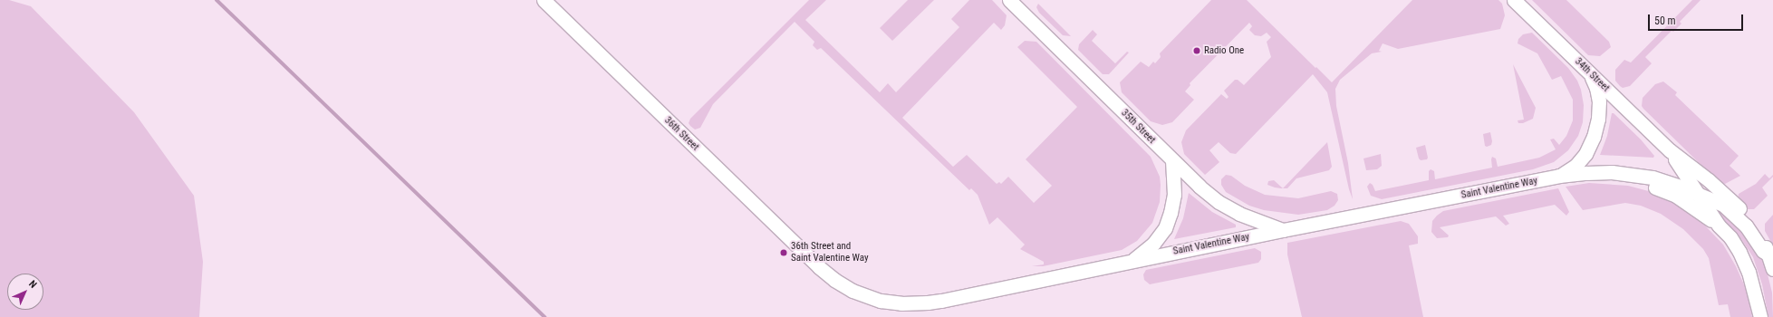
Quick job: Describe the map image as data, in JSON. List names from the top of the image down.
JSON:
{
  "streets": {
    "street": [
      "34th Street",
      "35th Street",
      "36th Street",
      "Saint Valentine Way"
    ]
  },
  "crossings": [
    ["34th Street", "Saint Valentine Way"],
    ["35th Street", "Saint Valentine Way"],
    ["36th Street", "Saint Valentine Way"]
  ],
  "places": ["Radio One", "36th Street and Saint Valentine Way"],
  "scale_bar": "50 m",
  "north": "top right"
}
